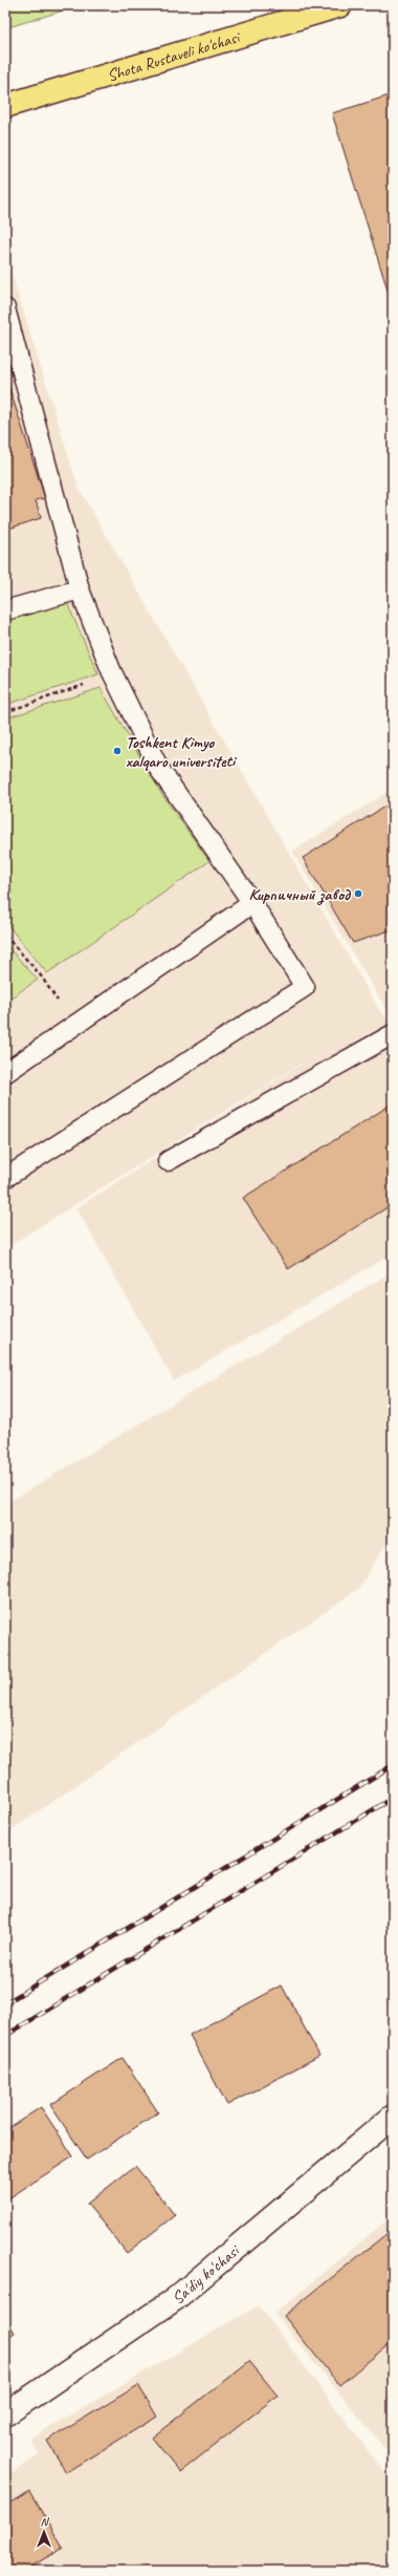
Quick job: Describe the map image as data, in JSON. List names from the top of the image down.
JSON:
{
  "streets": {
    "main road": ["Shota Rustaveli ko'chasi"],
    "street": ["Sa'diy ko'chasi"]
  },
  "places": ["Toshkent Kimyo xalqaro universiteti", "Кирпичный завод"],
  "north": "top"
}
